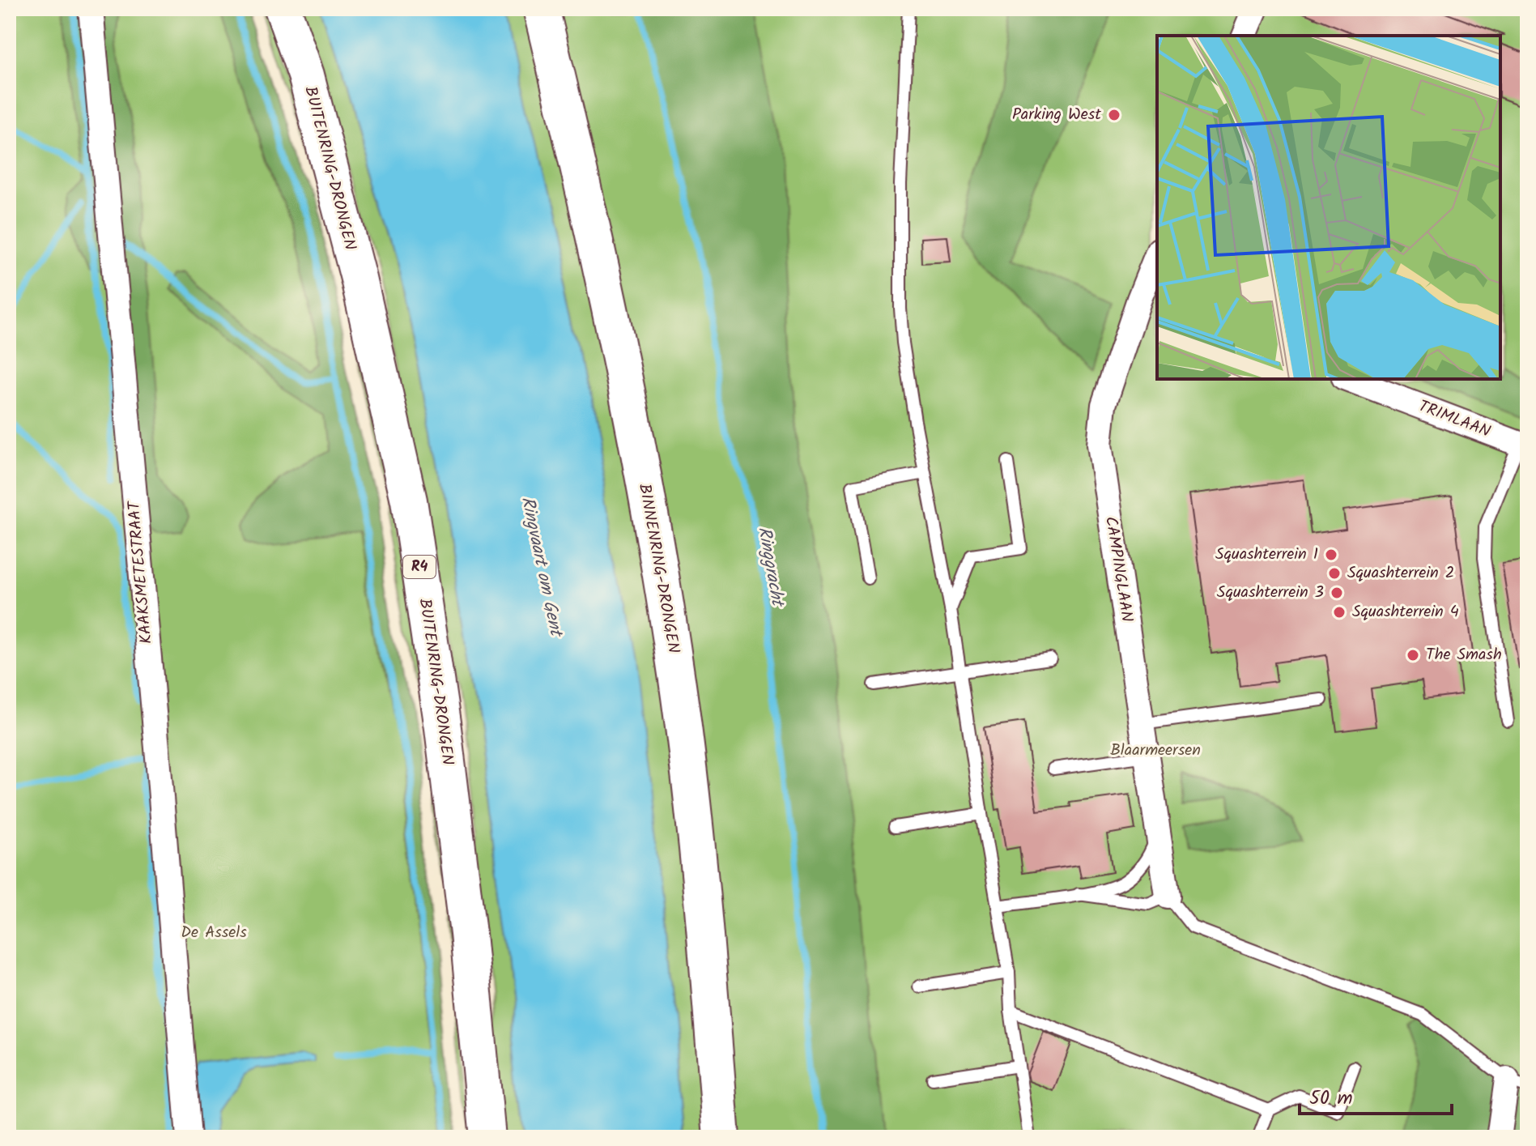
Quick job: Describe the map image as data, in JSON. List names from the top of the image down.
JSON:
{
  "streets": {
    "highway": ["BUITENRING-DRONGEN", "R4", "BINNENRING-DRONGEN"],
    "street": ["TRIMLAAN", "CAMPINGLAAN", "KAAKSMETESTRAAT"]
  },
  "water": ["Ringvaart om Gent", "Ringgracht"],
  "parks": ["Blaarmeersen", "De Assels"],
  "places": [
    "Parking West",
    "Squashterrein 1",
    "Squashterrein 2",
    "Squashterrein 3",
    "Squashterrein 4",
    "The Smash"
  ],
  "scale_bar": "50 m"
}
